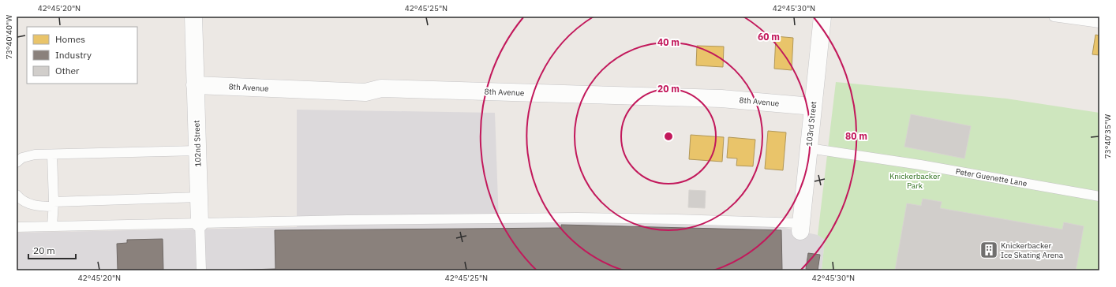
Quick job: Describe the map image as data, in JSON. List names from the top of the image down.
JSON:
{
  "streets": {
    "street": ["8th Avenue", "103rd Street", "102nd Street"],
    "lane": ["Peter Guenette Lane"]
  },
  "crossings": [
    ["8th Avenue", "103rd Street"],
    ["8th Avenue", "102nd Street"],
    ["103rd Street", "Peter Guenette Lane"]
  ],
  "parks": ["Knickerbacker Park"],
  "places": {
    "building": ["Knickerbacker Ice Skating Arena"]
  },
  "legend": ["Homes", "Industry", "Other"],
  "scale_bar": "20 m",
  "coordinates": [
    "42°45'20\"N",
    "42°45'25\"N",
    "42°45'30\"N",
    "73°40'40\"W",
    "73°40'35\"W"
  ],
  "rings": [
    "60 m",
    "40 m",
    "20 m",
    "80 m"
  ]
}
